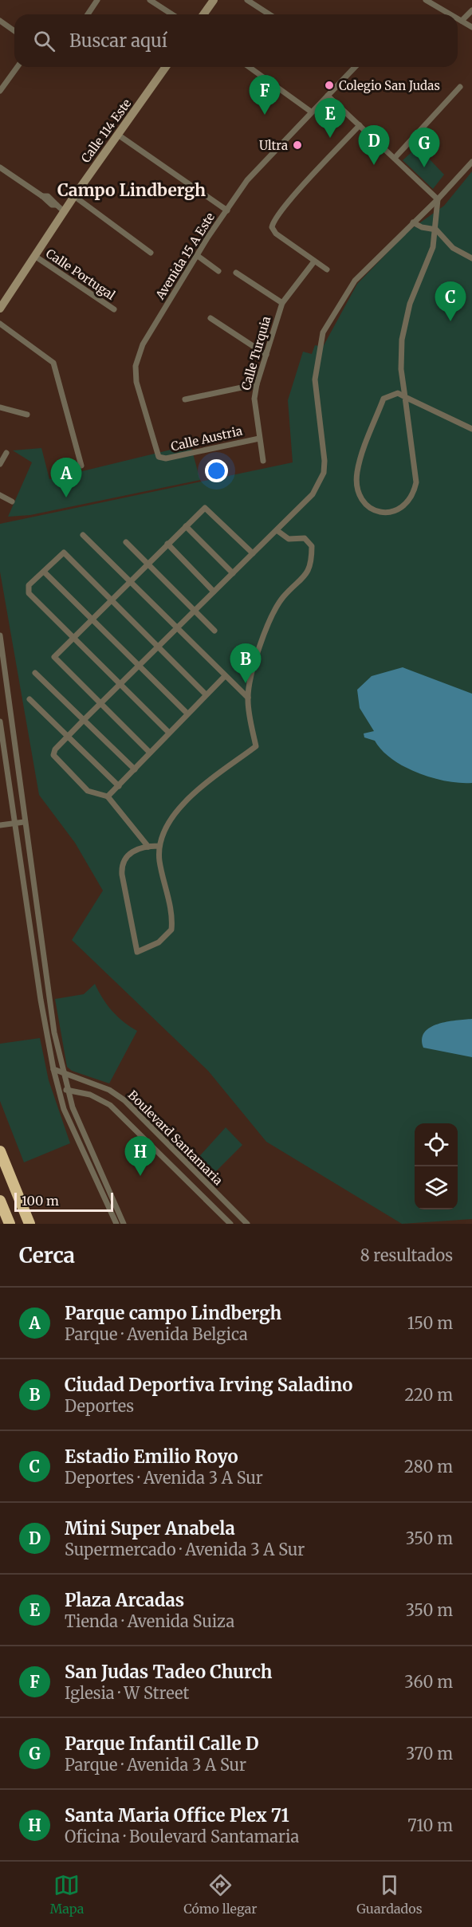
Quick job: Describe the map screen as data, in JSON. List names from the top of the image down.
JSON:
{
  "streets": {
    "street": [
      "Calle 114 Este",
      "Avenida 15 A Este",
      "Calle Portugal",
      "Calle Turquia",
      "Calle Austria",
      "Boulevard Santamaria"
    ]
  },
  "crossings": [
    ["Calle 114 Este", "Calle Portugal"],
    ["Avenida 15 A Este", "Calle Austria"],
    ["Calle Turquia", "Calle Austria"]
  ],
  "districts": ["Campo Lindbergh"],
  "places": ["Colegio San Judas", "Ultra"],
  "scale_bar": "100 m",
  "page": {
    "search": "Buscar aquí",
    "pins": [
      "F",
      "E",
      "D",
      "G",
      "C",
      "A",
      "B",
      "H"
    ],
    "scale": "100 m",
    "heading": ["Cerca", "8 resultados"],
    "list": [
      {
        "mark": "A",
        "name": "Parque campo Lindbergh",
        "note": "Parque · Avenida Belgica",
        "value": "150 m"
      },
      {
        "mark": "B",
        "name": "Ciudad Deportiva Irving Saladino",
        "note": "Deportes",
        "value": "220 m"
      },
      {
        "mark": "C",
        "name": "Estadio Emilio Royo",
        "note": "Deportes · Avenida 3 A Sur",
        "value": "280 m"
      },
      {
        "mark": "D",
        "name": "Mini Super Anabela",
        "note": "Supermercado · Avenida 3 A Sur",
        "value": "350 m"
      },
      {
        "mark": "E",
        "name": "Plaza Arcadas",
        "note": "Tienda · Avenida Suiza",
        "value": "350 m"
      },
      {
        "mark": "F",
        "name": "San Judas Tadeo Church",
        "note": "Iglesia · W Street",
        "value": "360 m"
      },
      {
        "mark": "G",
        "name": "Parque Infantil Calle D",
        "note": "Parque · Avenida 3 A Sur",
        "value": "370 m"
      },
      {
        "mark": "H",
        "name": "Santa Maria Office Plex 71",
        "note": "Oficina · Boulevard Santamaria",
        "value": "710 m"
      }
    ],
    "nav": ["Mapa", "Cómo llegar", "Guardados"]
  }
}
